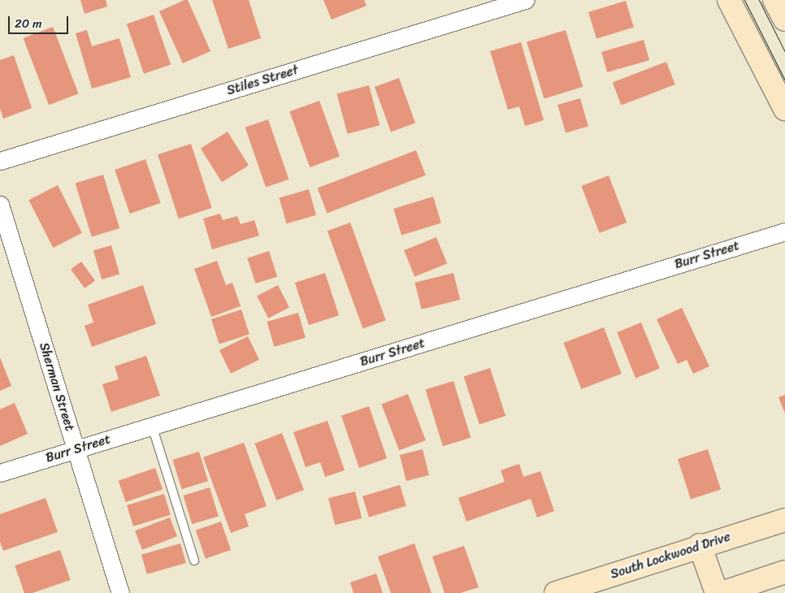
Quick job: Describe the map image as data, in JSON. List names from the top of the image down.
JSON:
{
  "streets": {
    "main road": ["South Lockwood Drive"],
    "street": ["Stiles Street", "Burr Street", "Sherman Street"]
  },
  "crossings": [
    ["Burr Street", "Sherman Street"]
  ],
  "scale_bar": "20 m"
}
